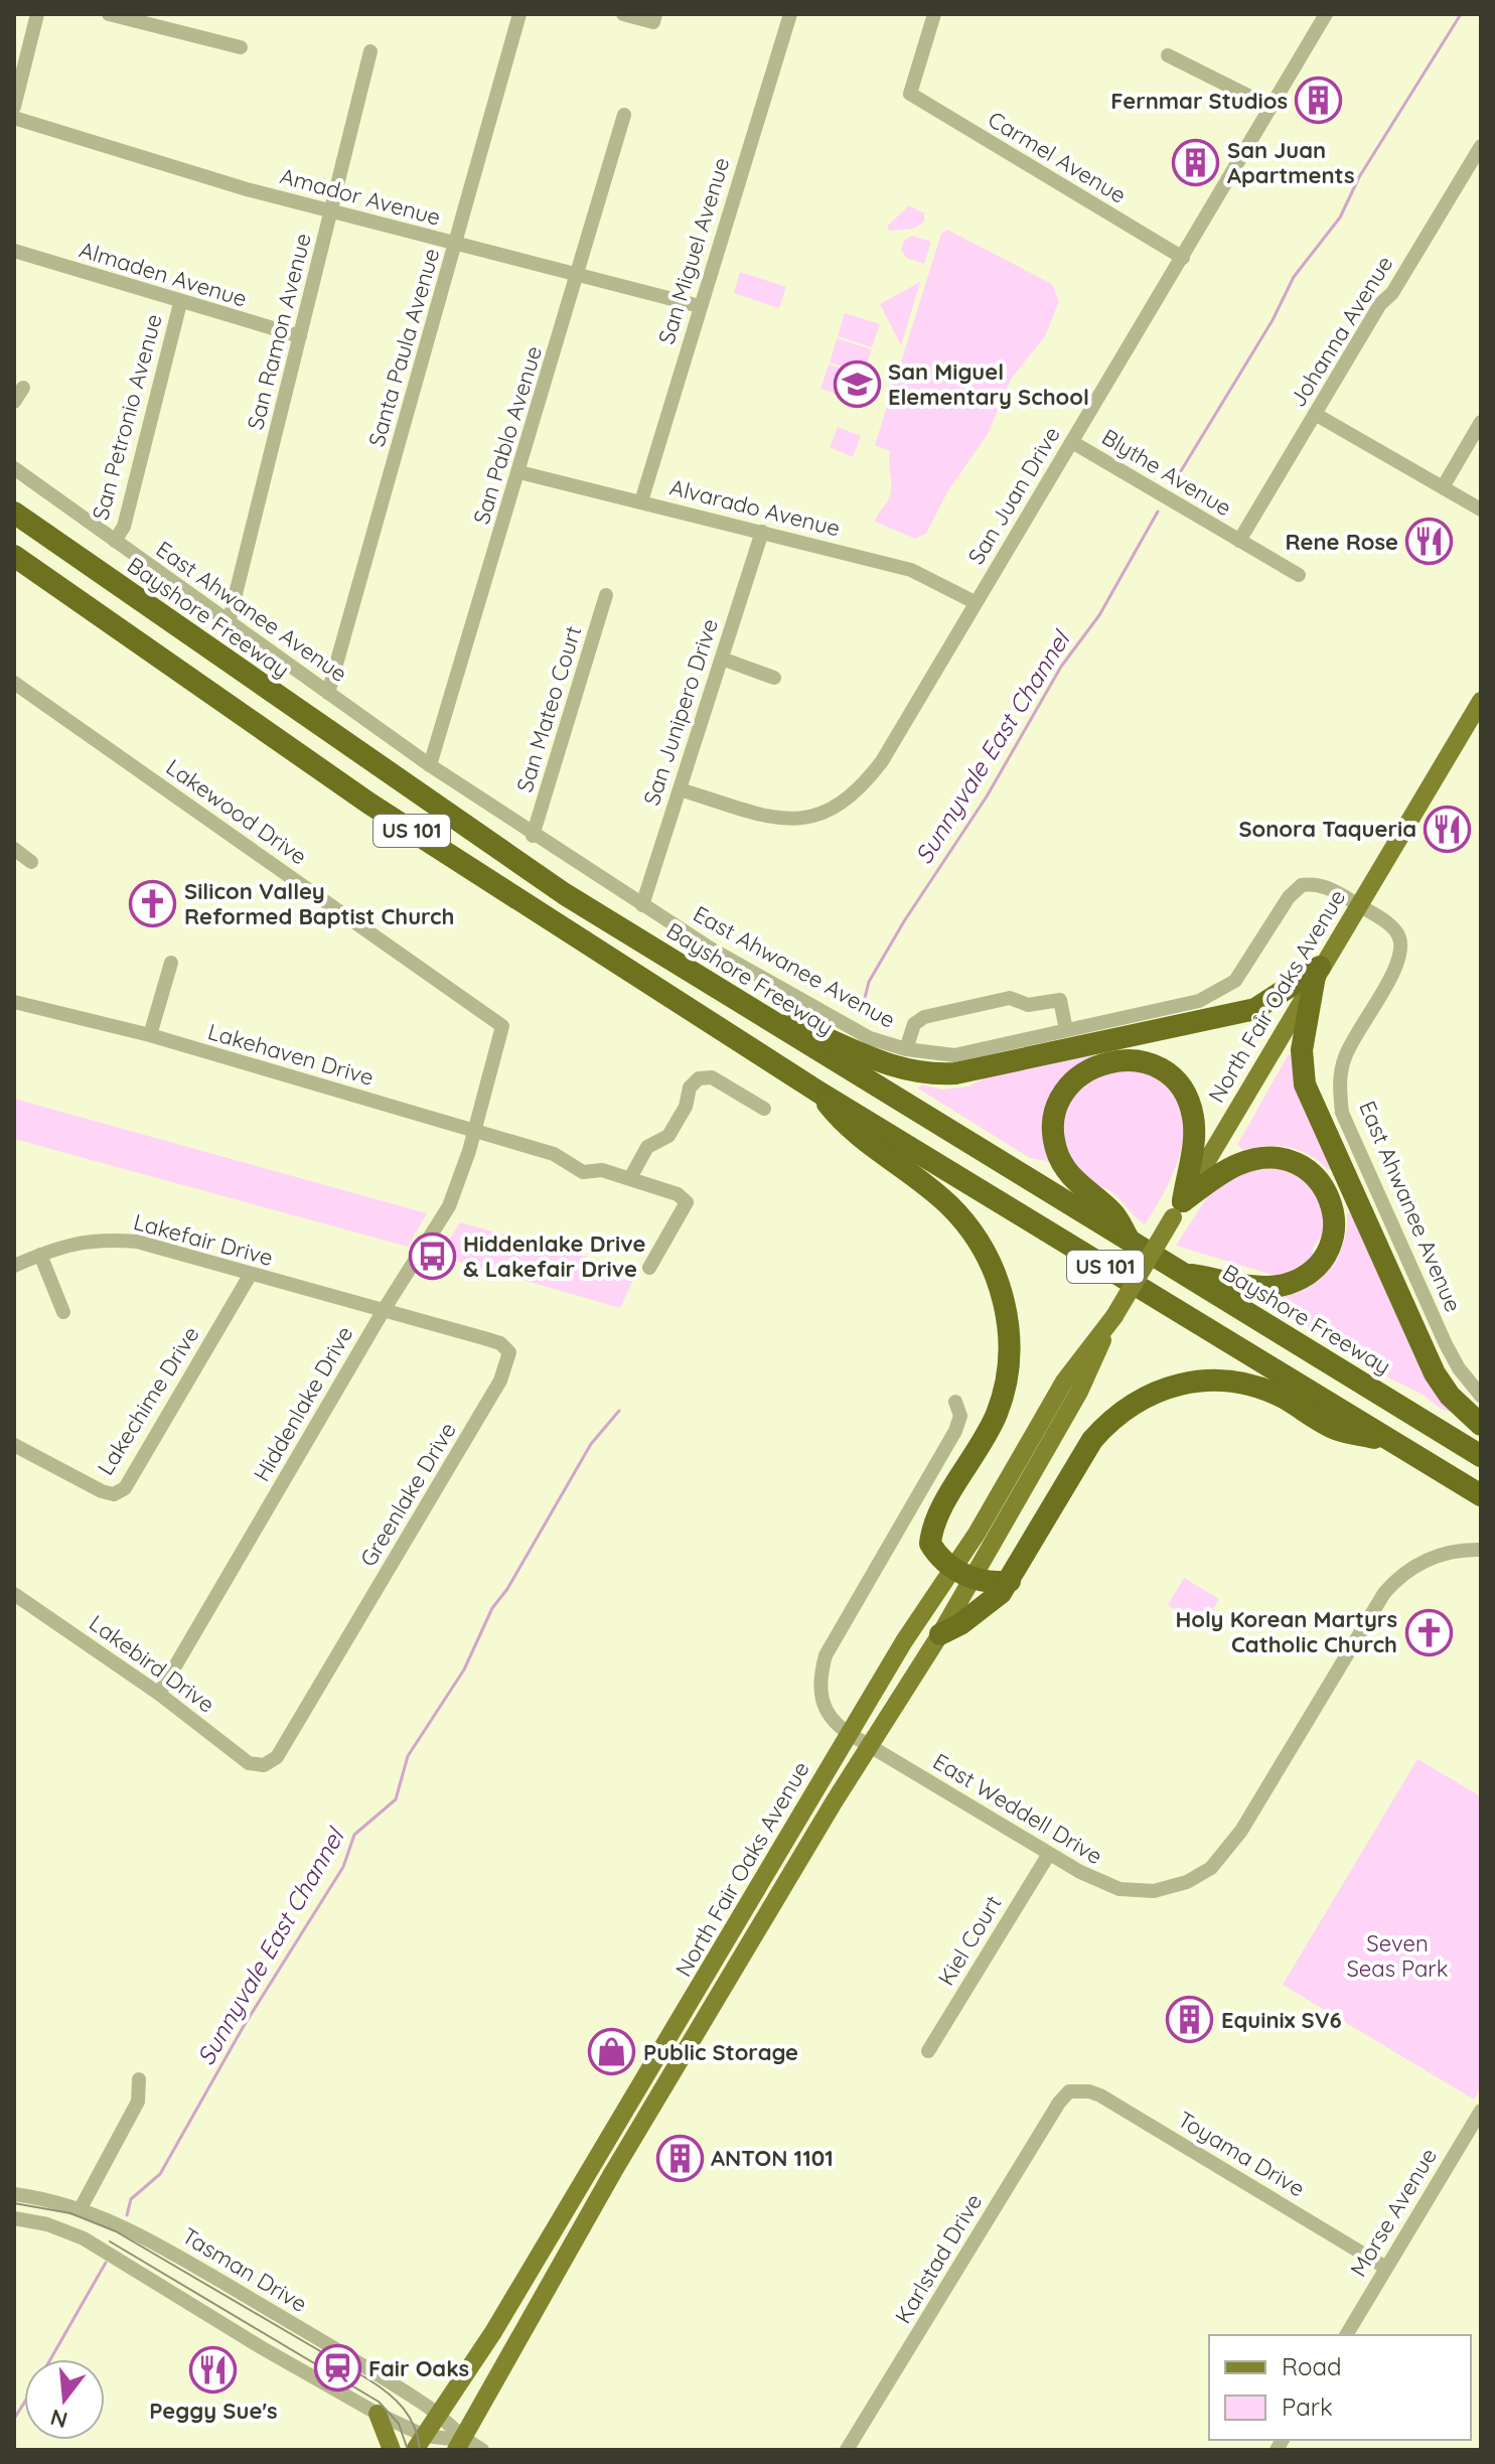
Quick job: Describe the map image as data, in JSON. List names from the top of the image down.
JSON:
{
  "streets": {
    "highway": ["Bayshore Freeway", "US 101"],
    "main road": ["North Fair Oaks Avenue"],
    "street": [
      "Carmel Avenue",
      "Amador Avenue",
      "San Miguel Avenue",
      "Almaden Avenue",
      "San Ramon Avenue",
      "Johanna Avenue",
      "Santa Paula Avenue",
      "San Petronio Avenue",
      "San Pablo Avenue",
      "Blythe Avenue",
      "San Juan Drive",
      "Alvarado Avenue",
      "East Ahwanee Avenue",
      "San Mateo Court",
      "San Junipero Drive",
      "Lakewood Drive",
      "Lakehaven Drive",
      "Lakefair Drive",
      "Lakechime Drive",
      "Hiddenlake Drive",
      "Greenlake Drive",
      "Lakebird Drive",
      "East Weddell Drive",
      "Kiel Court",
      "Toyama Drive",
      "Morse Avenue",
      "Karlstad Drive",
      "Tasman Drive"
    ]
  },
  "crossings": [
    ["Carmel Avenue", "San Juan Drive"],
    ["Amador Avenue", "San Miguel Avenue"],
    ["Amador Avenue", "San Ramon Avenue"],
    ["Amador Avenue", "Santa Paula Avenue"],
    ["Amador Avenue", "San Pablo Avenue"],
    ["San Miguel Avenue", "Alvarado Avenue"],
    ["Almaden Avenue", "San Ramon Avenue"],
    ["Almaden Avenue", "San Petronio Avenue"],
    ["San Ramon Avenue", "East Ahwanee Avenue"],
    ["Johanna Avenue", "Blythe Avenue"],
    ["Santa Paula Avenue", "East Ahwanee Avenue"],
    ["San Petronio Avenue", "East Ahwanee Avenue"],
    ["San Pablo Avenue", "Alvarado Avenue"],
    ["San Pablo Avenue", "East Ahwanee Avenue"],
    ["Blythe Avenue", "San Juan Drive"],
    ["San Juan Drive", "Alvarado Avenue"],
    ["San Juan Drive", "San Junipero Drive"],
    ["Alvarado Avenue", "San Junipero Drive"],
    ["East Ahwanee Avenue", "San Mateo Court"],
    ["East Ahwanee Avenue", "San Junipero Drive"],
    ["East Ahwanee Avenue", "North Fair Oaks Avenue"],
    ["Lakewood Drive", "Lakehaven Drive"],
    ["Lakewood Drive", "Hiddenlake Drive"],
    ["North Fair Oaks Avenue", "East Weddell Drive"],
    ["North Fair Oaks Avenue", "Tasman Drive"],
    ["Lakehaven Drive", "Hiddenlake Drive"],
    ["Lakefair Drive", "Lakechime Drive"],
    ["Lakefair Drive", "Hiddenlake Drive"],
    ["Lakefair Drive", "Greenlake Drive"],
    ["Hiddenlake Drive", "Greenlake Drive"],
    ["Hiddenlake Drive", "Lakebird Drive"],
    ["Greenlake Drive", "Lakebird Drive"],
    ["East Weddell Drive", "Kiel Court"],
    ["Toyama Drive", "Morse Avenue"],
    ["Toyama Drive", "Karlstad Drive"]
  ],
  "water": ["Sunnyvale East Channel"],
  "parks": ["Seven Seas Park"],
  "places": {
    "building": [
      "Fernmar Studios",
      "San Juan Apartments",
      "Equinix SV6",
      "ANTON 1101"
    ],
    "school or university": ["San Miguel Elementary School"],
    "restaurant": ["Rene Rose", "Sonora Taqueria", "Peggy Sue's"],
    "church": ["Silicon Valley Reformed Baptist Church", "Holy Korean Martyrs Catholic Church"],
    "bus stop": ["Hiddenlake Drive & Lakefair Drive"],
    "shop": ["Public Storage"],
    "station": ["Fair Oaks"]
  },
  "legend": ["Road", "Park"],
  "north": "bottom"
}
